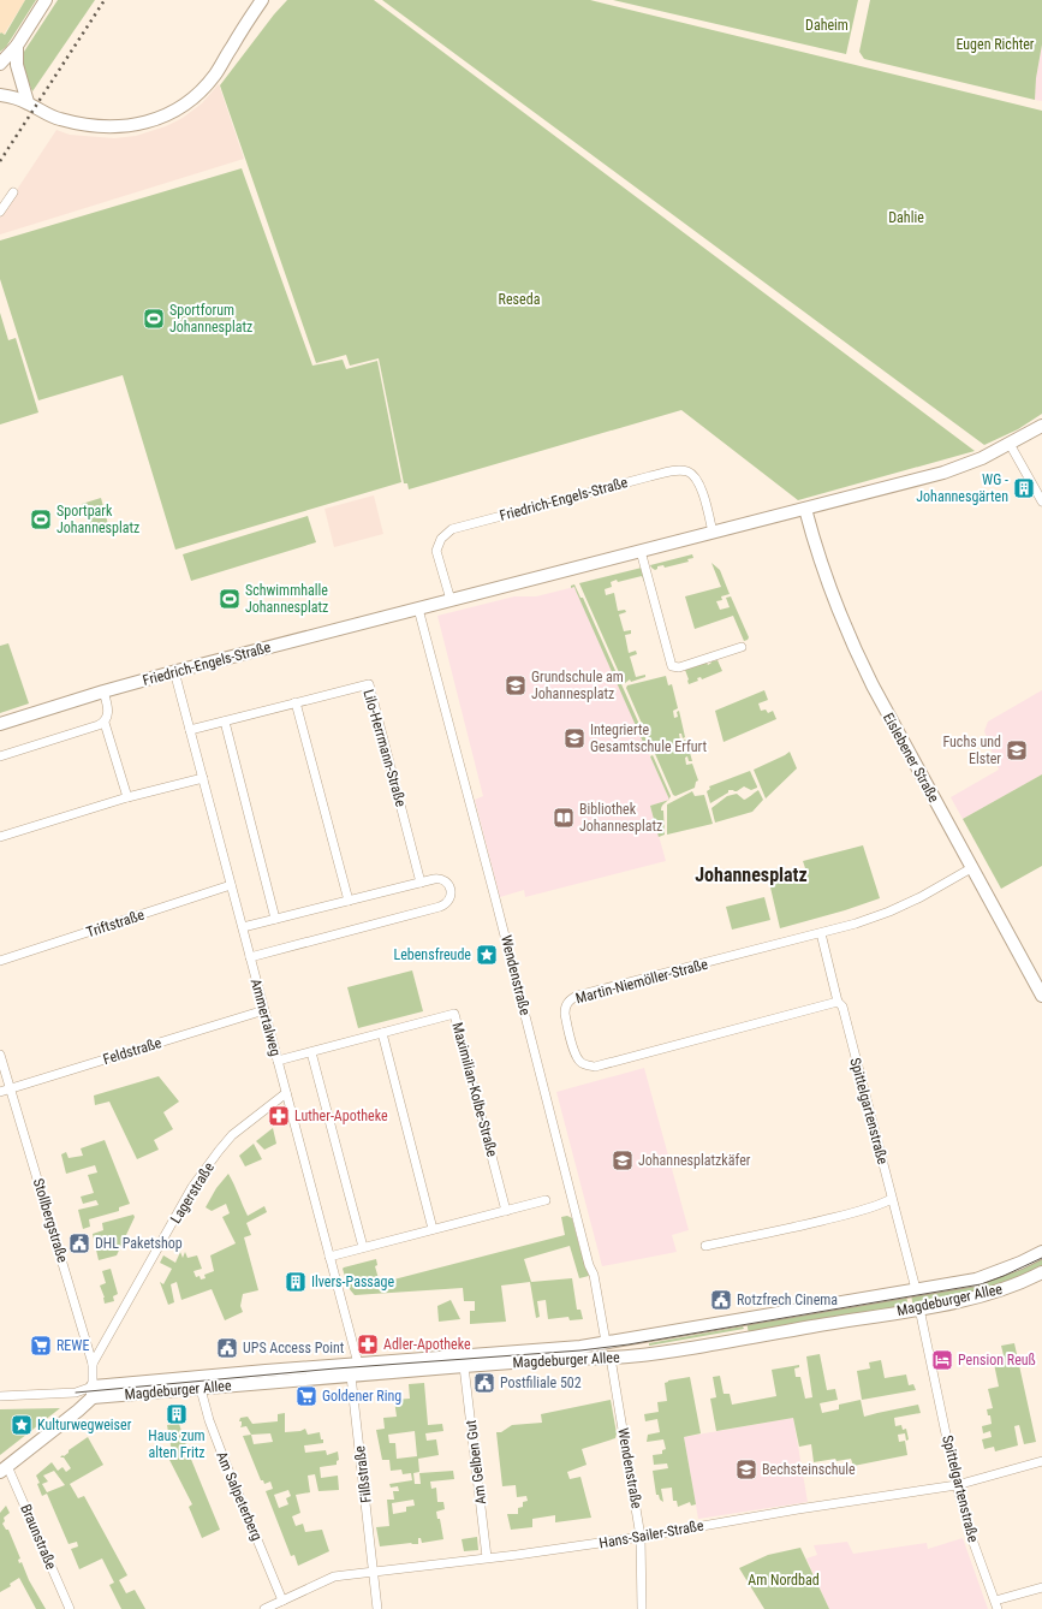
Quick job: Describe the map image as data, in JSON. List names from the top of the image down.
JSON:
{
  "streets": {
    "main road": ["Friedrich-Engels-Straße", "Eislebener Straße", "Magdeburger Allee"],
    "street": [
      "Lilo-Herrmann-Straße",
      "Triftstraße",
      "Wendenstraße",
      "Martin-Niemöller-Straße",
      "Ammertalweg",
      "Feldstraße",
      "Maximilian-Kolbe-Straße",
      "Spittelgartenstraße",
      "Lagerstraße",
      "Stollbergstraße",
      "Am Gelben Gut",
      "Filßstraße",
      "Am Salpeterberg",
      "Hans-Sailer-Straße",
      "Braunstraße"
    ]
  },
  "crossings": [
    ["Friedrich-Engels-Straße", "Eislebener Straße"],
    ["Friedrich-Engels-Straße", "Wendenstraße"],
    ["Friedrich-Engels-Straße", "Ammertalweg"],
    ["Lilo-Herrmann-Straße", "Ammertalweg"],
    ["Eislebener Straße", "Martin-Niemöller-Straße"],
    ["Triftstraße", "Ammertalweg"],
    ["Wendenstraße", "Magdeburger Allee"],
    ["Wendenstraße", "Hans-Sailer-Straße"],
    ["Martin-Niemöller-Straße", "Spittelgartenstraße"],
    ["Ammertalweg", "Feldstraße"],
    ["Ammertalweg", "Maximilian-Kolbe-Straße"],
    ["Ammertalweg", "Lagerstraße"],
    ["Ammertalweg", "Magdeburger Allee"],
    ["Feldstraße", "Stollbergstraße"],
    ["Spittelgartenstraße", "Magdeburger Allee"],
    ["Spittelgartenstraße", "Hans-Sailer-Straße"],
    ["Lagerstraße", "Stollbergstraße"],
    ["Stollbergstraße", "Magdeburger Allee"],
    ["Magdeburger Allee", "Am Gelben Gut"],
    ["Magdeburger Allee", "Filßstraße"],
    ["Magdeburger Allee", "Am Salpeterberg"],
    ["Am Gelben Gut", "Hans-Sailer-Straße"],
    ["Filßstraße", "Hans-Sailer-Straße"],
    ["Am Salpeterberg", "Hans-Sailer-Straße"]
  ],
  "districts": ["Johannesplatz"],
  "parks": [
    "Daheim",
    "Eugen Richter",
    "Dahlie",
    "Reseda",
    "Am Nordbad"
  ],
  "places": {
    "sports": ["Sportforum Johannesplatz", "Sportpark Johannesplatz", "Schwimmhalle Johannesplatz"],
    "building": ["WG - Johannesgärten", "Ilvers-Passage", "Haus zum alten Fritz"],
    "school or university": [
      "Grundschule am Johannesplatz",
      "Integrierte Gesamtschule Erfurt",
      "Fuchs und Elster",
      "Johannesplatzkäfer",
      "Bechsteinschule"
    ],
    "library": ["Bibliothek Johannesplatz"],
    "place": ["Lebensfreude", "Kulturwegweiser"],
    "pharmacy": ["Luther-Apotheke", "Adler-Apotheke"],
    "public building": [
      "DHL Paketshop",
      "Rotzfrech Cinema",
      "UPS Access Point",
      "Postfiliale 502"
    ],
    "supermarket": ["REWE", "Goldener Ring"],
    "hotel": ["Pension Reuß"]
  }
}
